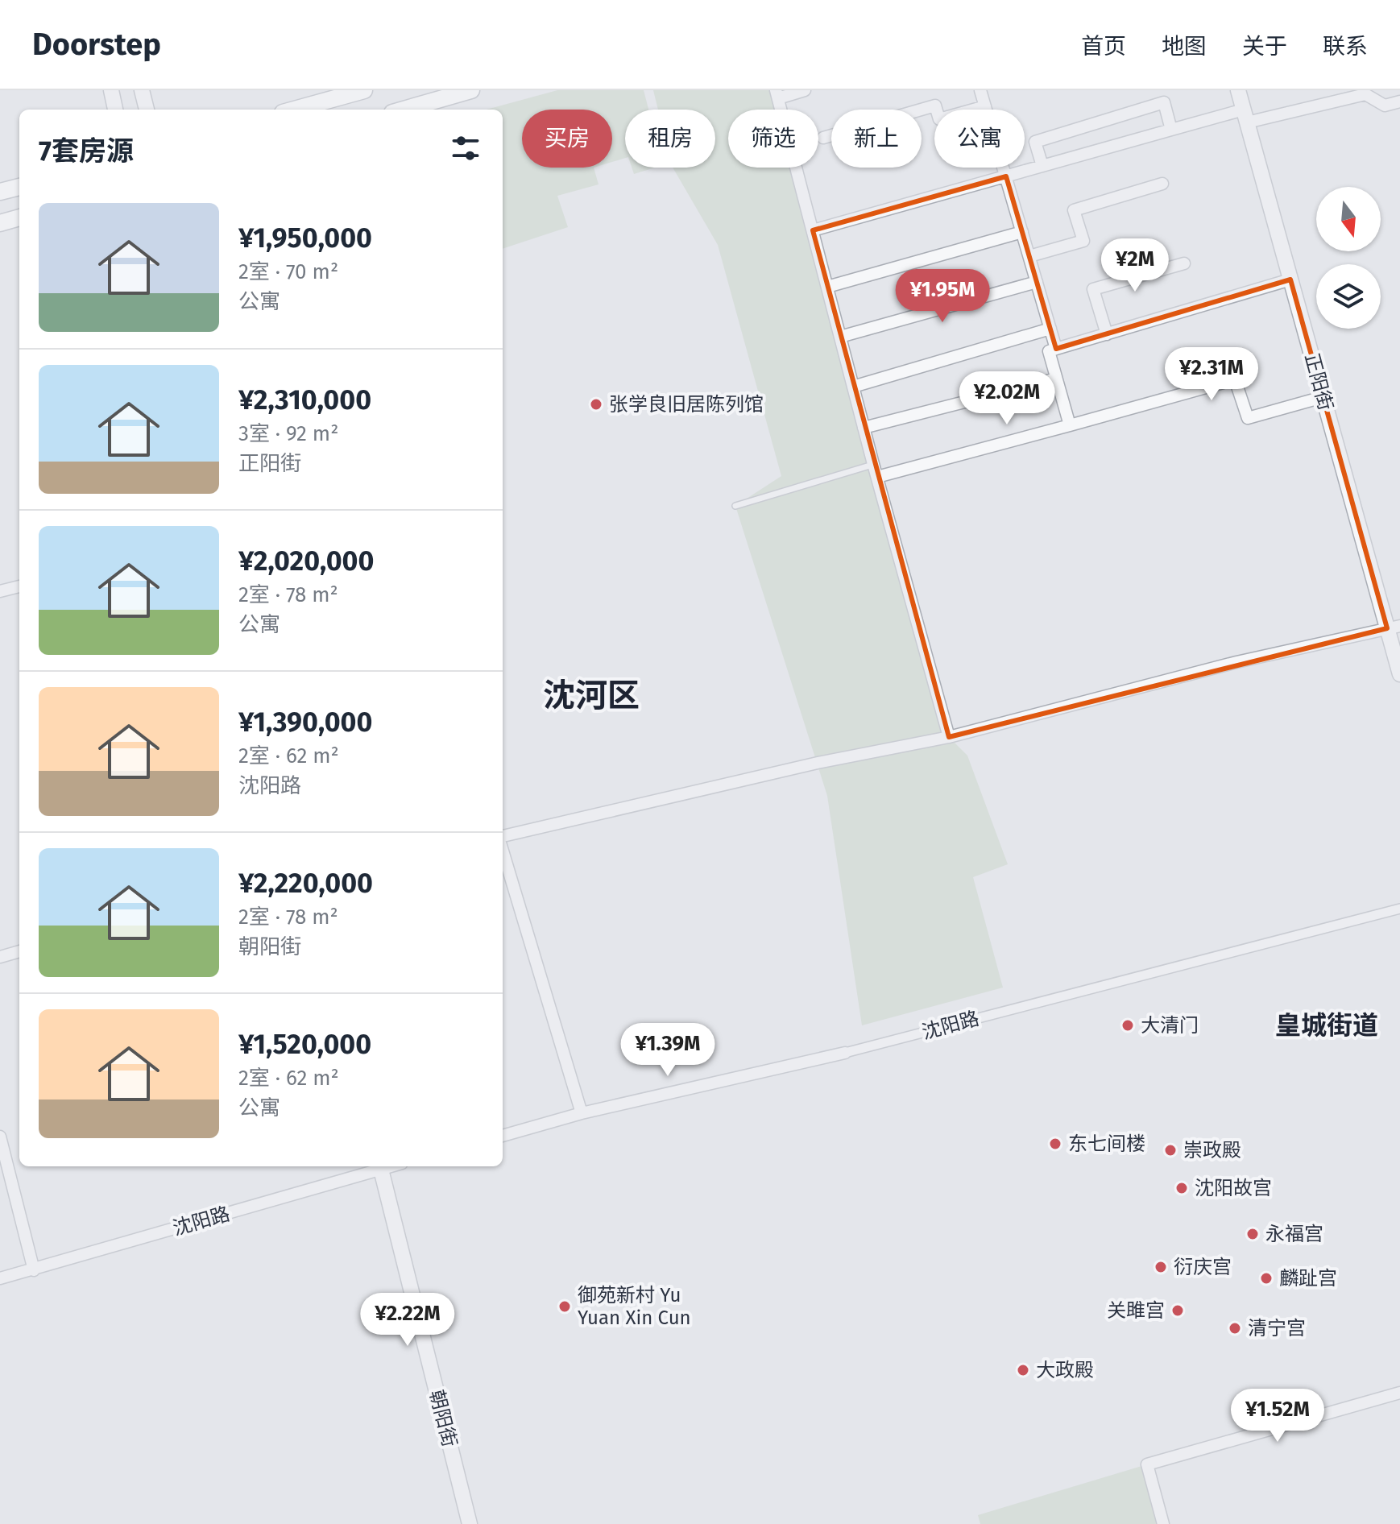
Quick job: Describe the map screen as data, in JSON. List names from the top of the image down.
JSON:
{
  "streets": {
    "street": ["正阳街", "沈阳路", "朝阳街"]
  },
  "crossings": [
    ["沈阳路", "朝阳街"]
  ],
  "districts": ["沈河区", "皇城街道"],
  "places": [
    "张学良旧居陈列馆",
    "大清门",
    "东七间楼",
    "崇政殿",
    "沈阳故宫",
    "永福宫",
    "衍庆宫",
    "麟趾宫",
    "御苑新村 Yu Yuan Xin Cun",
    "关雎宫",
    "清宁宫",
    "大政殿"
  ],
  "north": "bottom",
  "page": {
    "header": "Doorstep",
    "nav": [
      "首页",
      "地图",
      "关于",
      "联系"
    ],
    "chip": [
      "买房",
      "租房",
      "筛选",
      "新上",
      "公寓"
    ],
    "heading": "7套房源",
    "list": [
      {
        "name": "¥1,950,000",
        "note": "2室 · 70 m² · 公寓"
      },
      {
        "name": "¥2,310,000",
        "note": "3室 · 92 m² · 正阳街"
      },
      {
        "name": "¥2,020,000",
        "note": "2室 · 78 m² · 公寓"
      },
      {
        "name": "¥1,390,000",
        "note": "2室 · 62 m² · 沈阳路"
      },
      {
        "name": "¥2,220,000",
        "note": "2室 · 78 m² · 朝阳街"
      },
      {
        "name": "¥1,520,000",
        "note": "2室 · 62 m² · 公寓"
      }
    ],
    "price": [
      "¥2M",
      "¥1.95M",
      "¥2.31M",
      "¥2.02M",
      "¥1.39M",
      "¥2.22M",
      "¥1.52M"
    ]
  }
}
